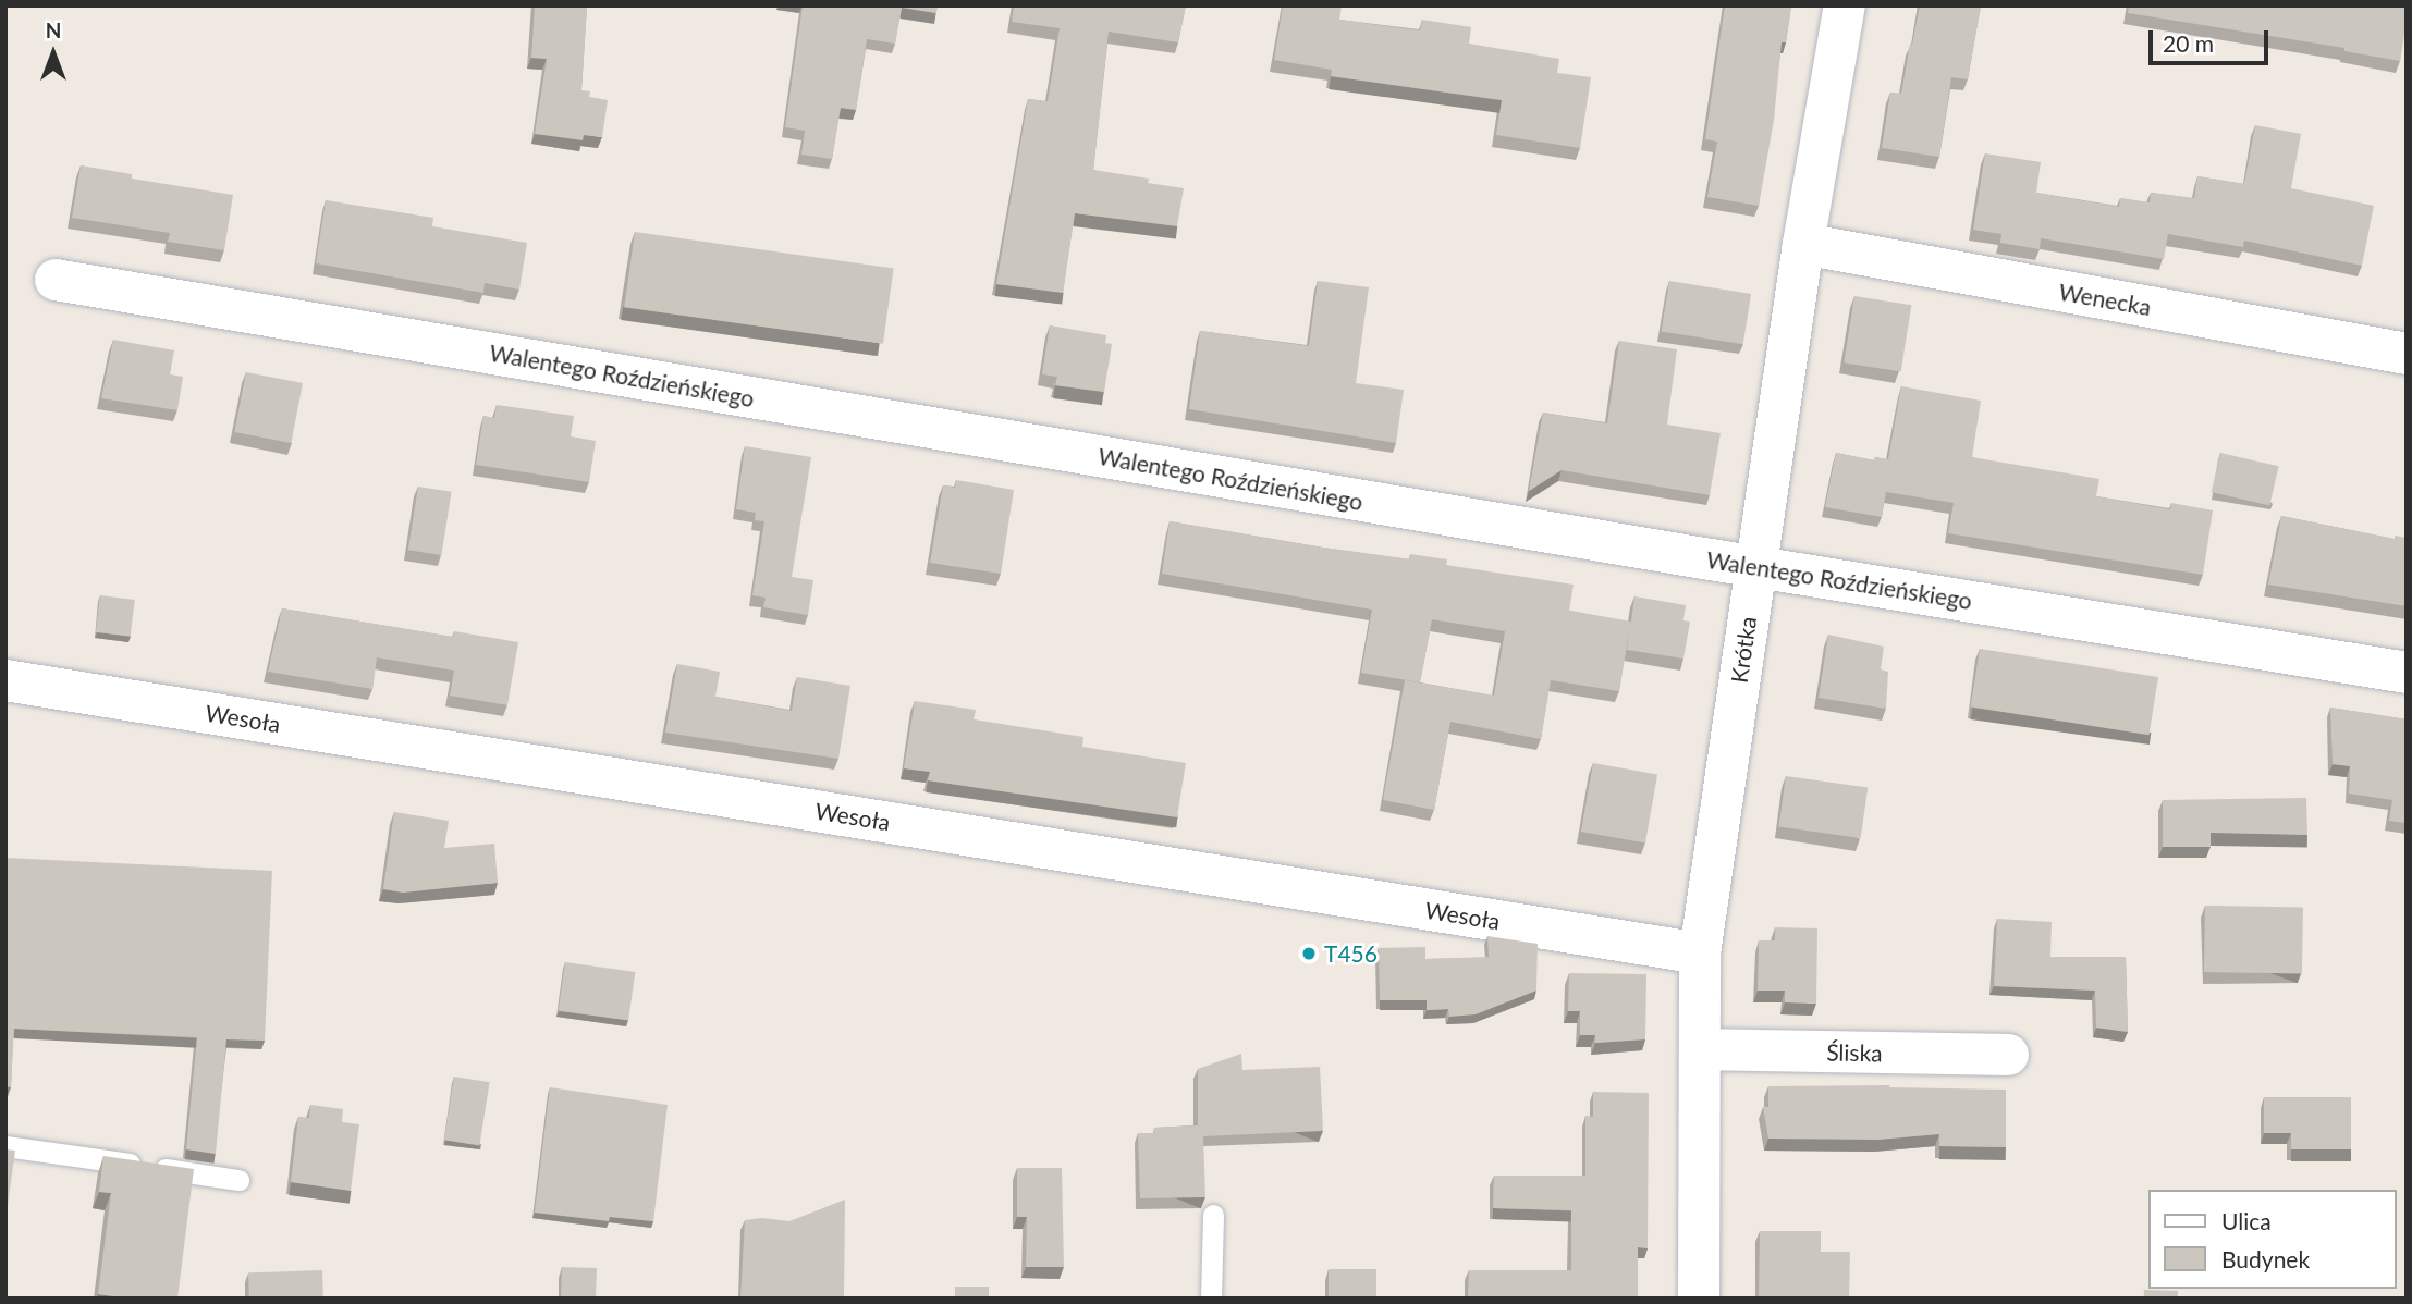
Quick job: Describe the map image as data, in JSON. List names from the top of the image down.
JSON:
{
  "streets": {
    "street": [
      "Wenecka",
      "Walentego Roździeńskiego",
      "Krótka",
      "Wesoła",
      "Śliska"
    ]
  },
  "crossings": [
    ["Wenecka", "Krótka"],
    ["Walentego Roździeńskiego", "Krótka"],
    ["Krótka", "Wesoła"],
    ["Krótka", "Śliska"]
  ],
  "places": ["T456"],
  "legend": ["Ulica", "Budynek"],
  "scale_bar": "20 m",
  "north": "top"
}
